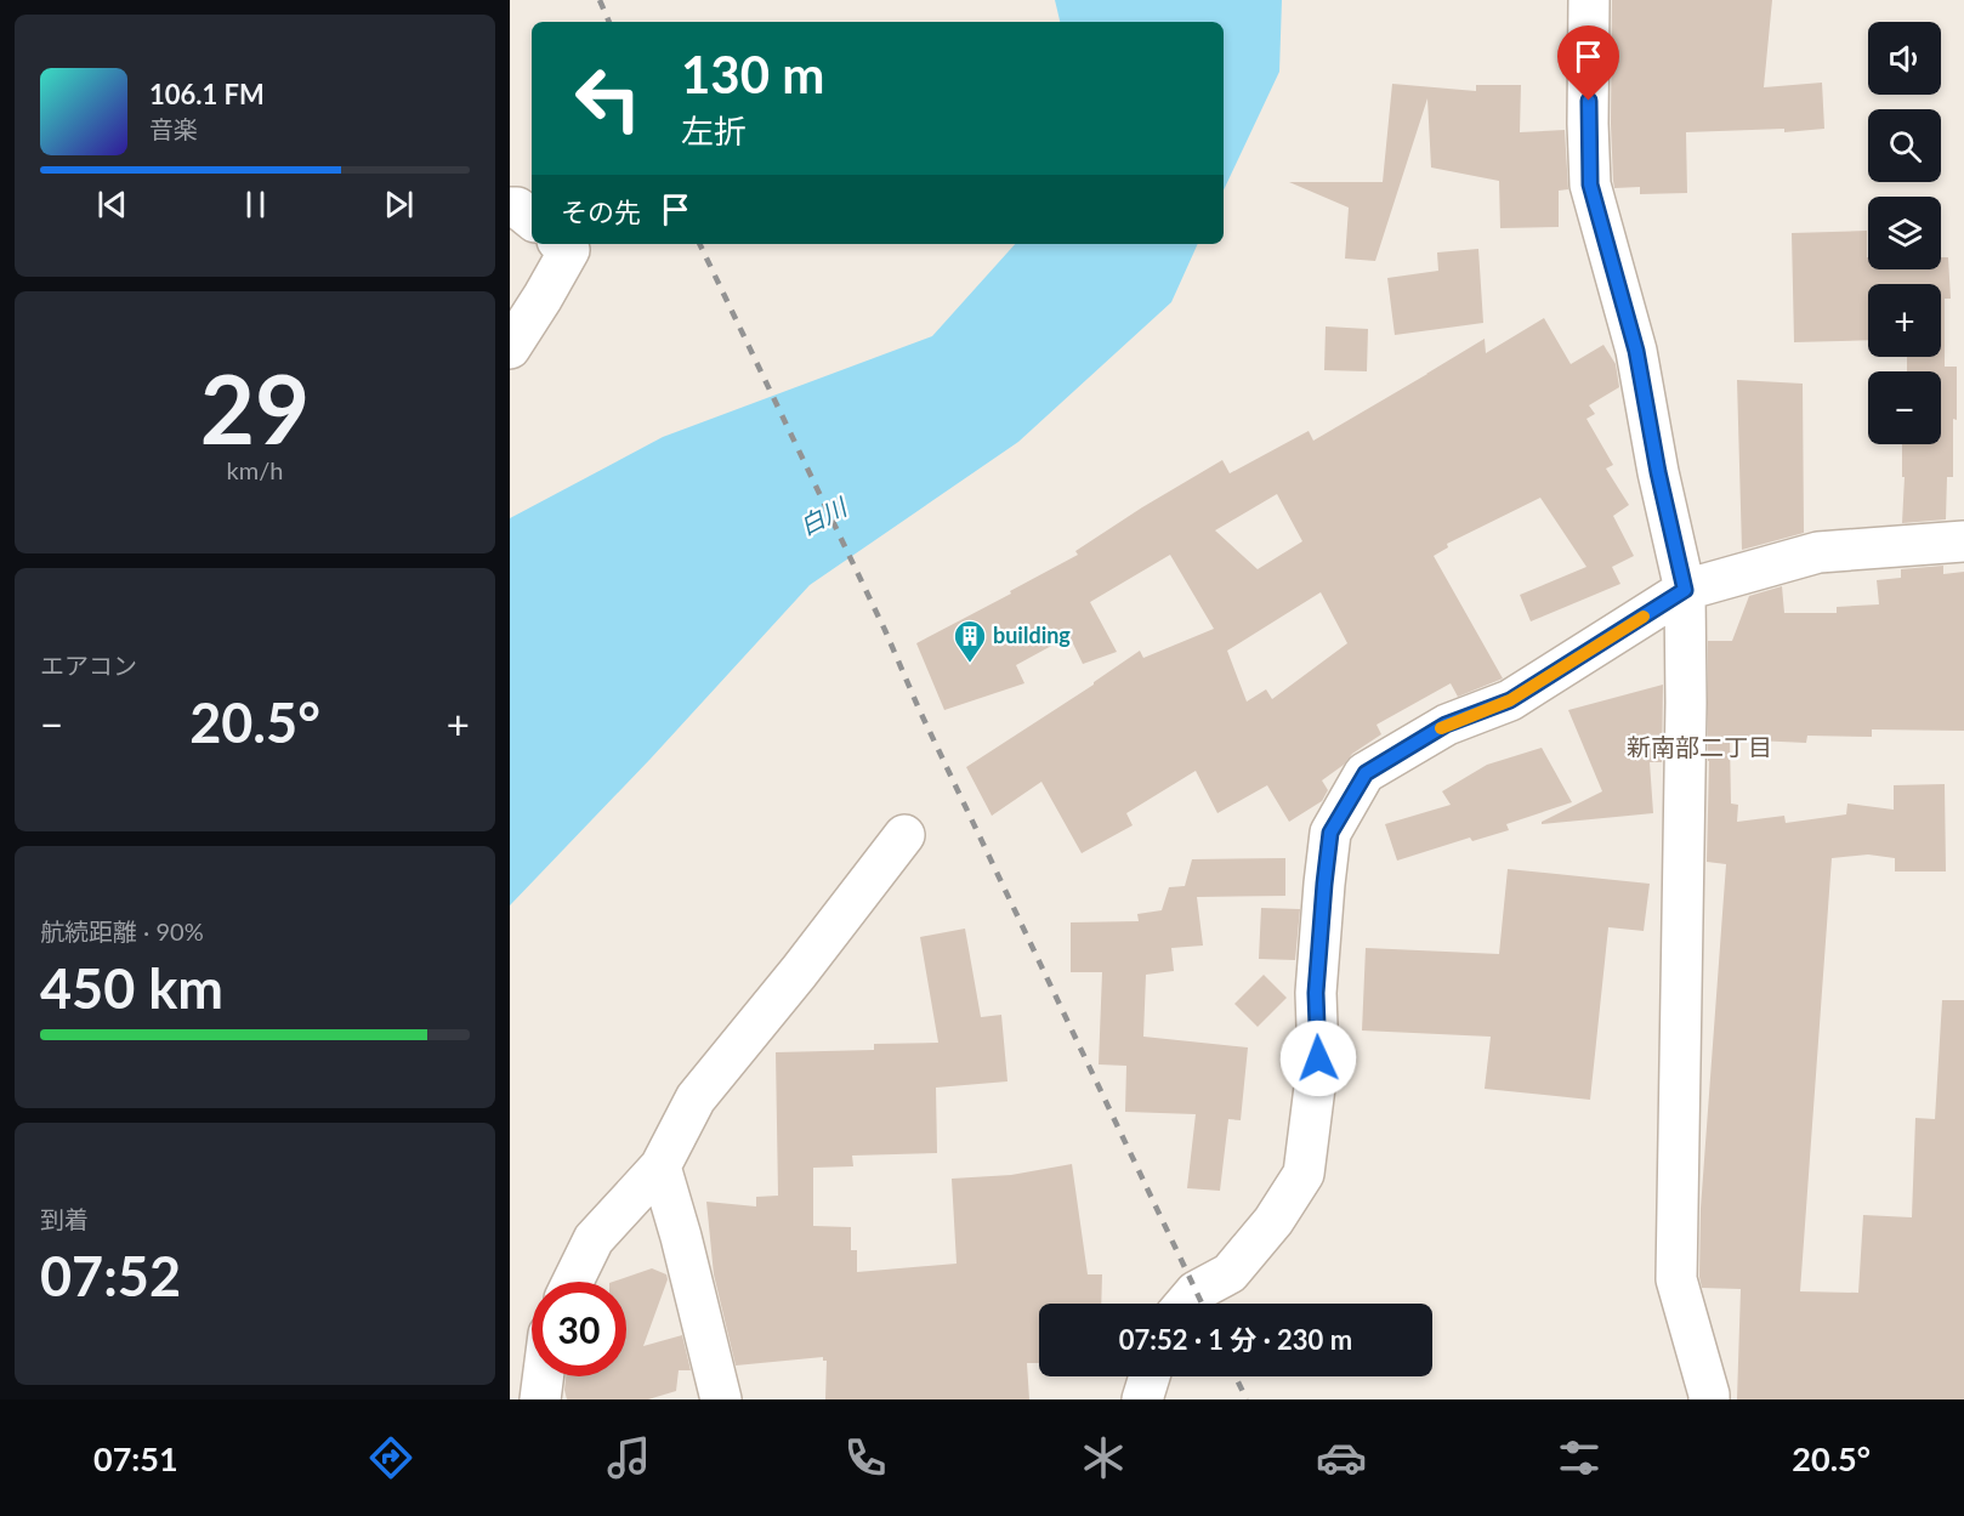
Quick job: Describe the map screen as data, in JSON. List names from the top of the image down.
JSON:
{
  "districts": ["新南部二丁目"],
  "water": ["白川"],
  "places": {
    "building": ["building"]
  },
  "page": {
    "map_buttons": ["+", "−"],
    "turn": ["130 m", "左折"],
    "song": ["106.1 FM", "音楽"],
    "then": "その先",
    "tile": [
      ["29", "km/h"],
      "エアコン",
      ["航続距離 · 90%", "450 km"],
      ["到着", "07:52"]
    ],
    "heat": ["−", "20.5°", "+"],
    "limit": "30",
    "trip": "07:52 · 1 分 · 230 m",
    "tabs": ["07:51", "20.5°"]
  }
}
